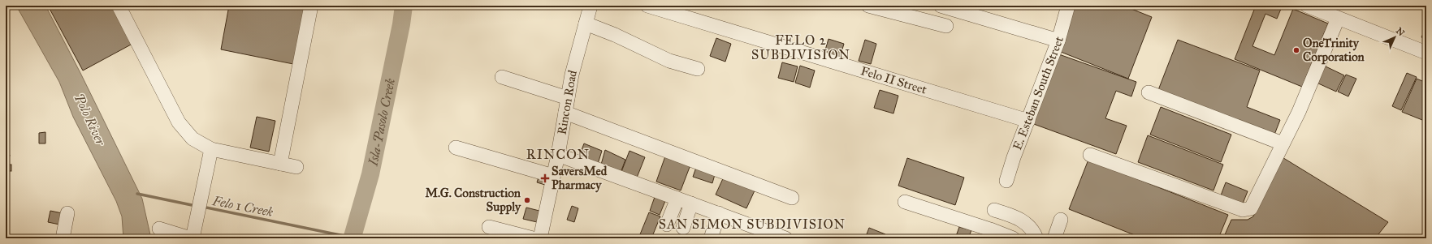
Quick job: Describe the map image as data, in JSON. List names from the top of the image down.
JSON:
{
  "streets": {
    "street": ["Felo II Street", "E. Esteban South Street", "Rincon Road"]
  },
  "crossings": [
    ["Felo II Street", "E. Esteban South Street"]
  ],
  "districts": ["FELO 2 SUBDIVISION", "RINCON", "SAN SIMON SUBDIVISION"],
  "water": ["Polo River", "Isla-Pasolo Creek", "Felo 1 Creek"],
  "places": {
    "other": ["OneTrinity Corporation", "M.G. Construction Supply"],
    "health": ["SaversMed Pharmacy"]
  },
  "north": "top right"
}
